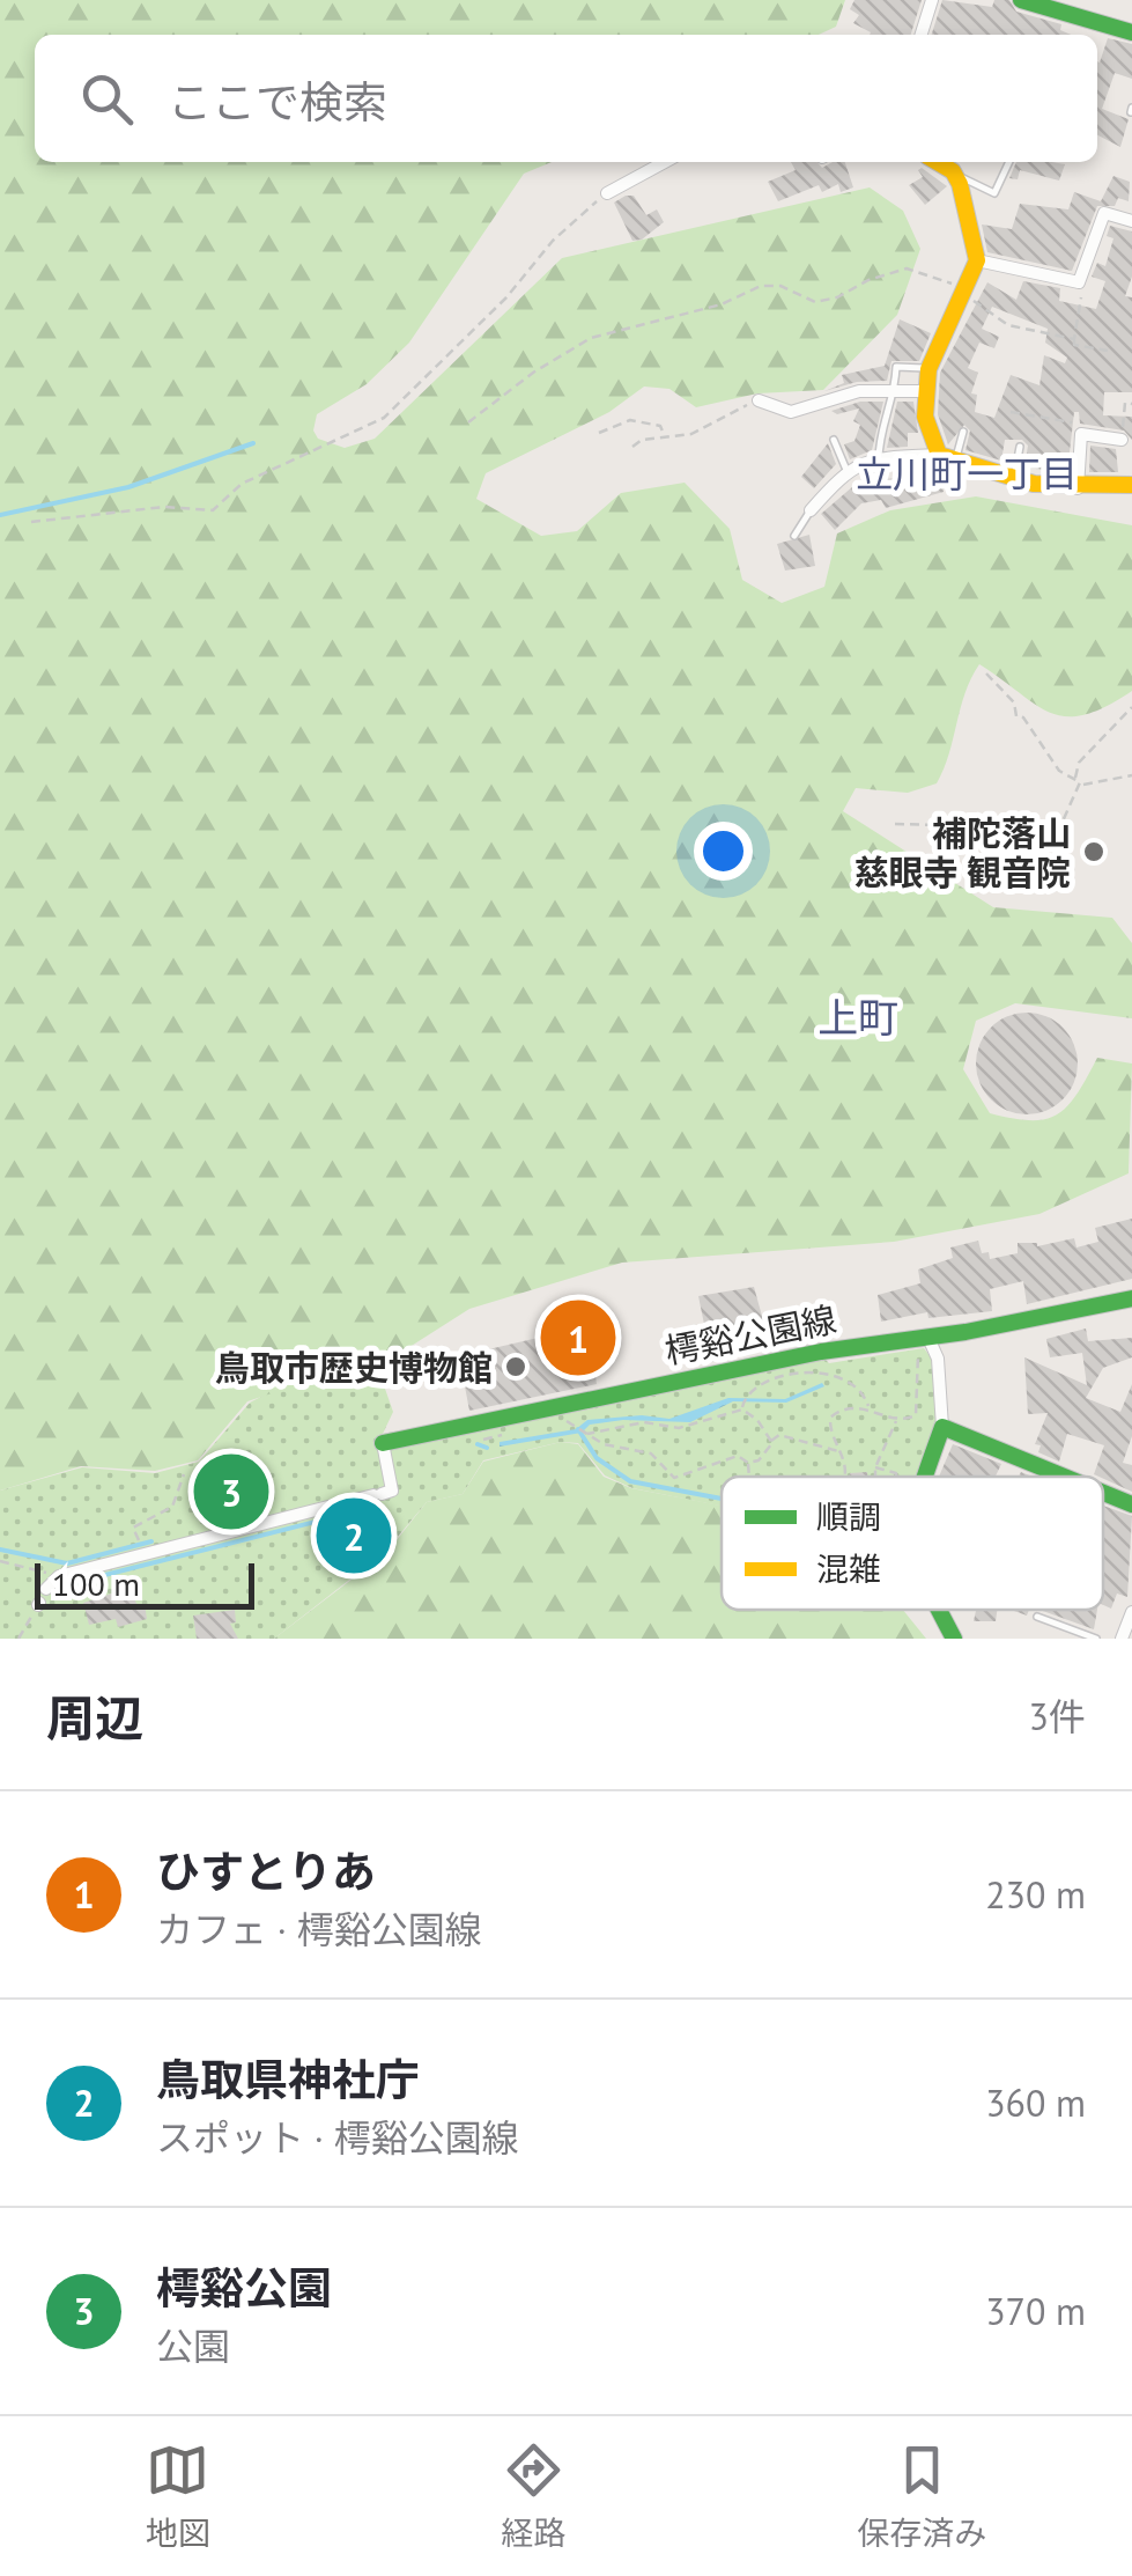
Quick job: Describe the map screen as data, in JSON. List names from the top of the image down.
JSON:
{
  "streets": {
    "street": ["樗谿公園線"]
  },
  "districts": ["立川町一丁目", "上町"],
  "places": ["補陀落山 慈眼寺 観音院", "鳥取市歴史博物館"],
  "legend": ["順調", "混雑"],
  "scale_bar": "100 m",
  "page": {
    "search": "ここで検索",
    "pins": ["1", "3", "2"],
    "scale": "100 m",
    "heading": ["周辺", "3件"],
    "list": [
      {
        "mark": "1",
        "name": "ひすとりあ",
        "note": "カフェ · 樗谿公園線",
        "value": "230 m"
      },
      {
        "mark": "2",
        "name": "鳥取県神社庁",
        "note": "スポット · 樗谿公園線",
        "value": "360 m"
      },
      {
        "mark": "3",
        "name": "樗谿公園",
        "note": "公園",
        "value": "370 m"
      }
    ],
    "nav": ["地図", "経路", "保存済み"]
  }
}
